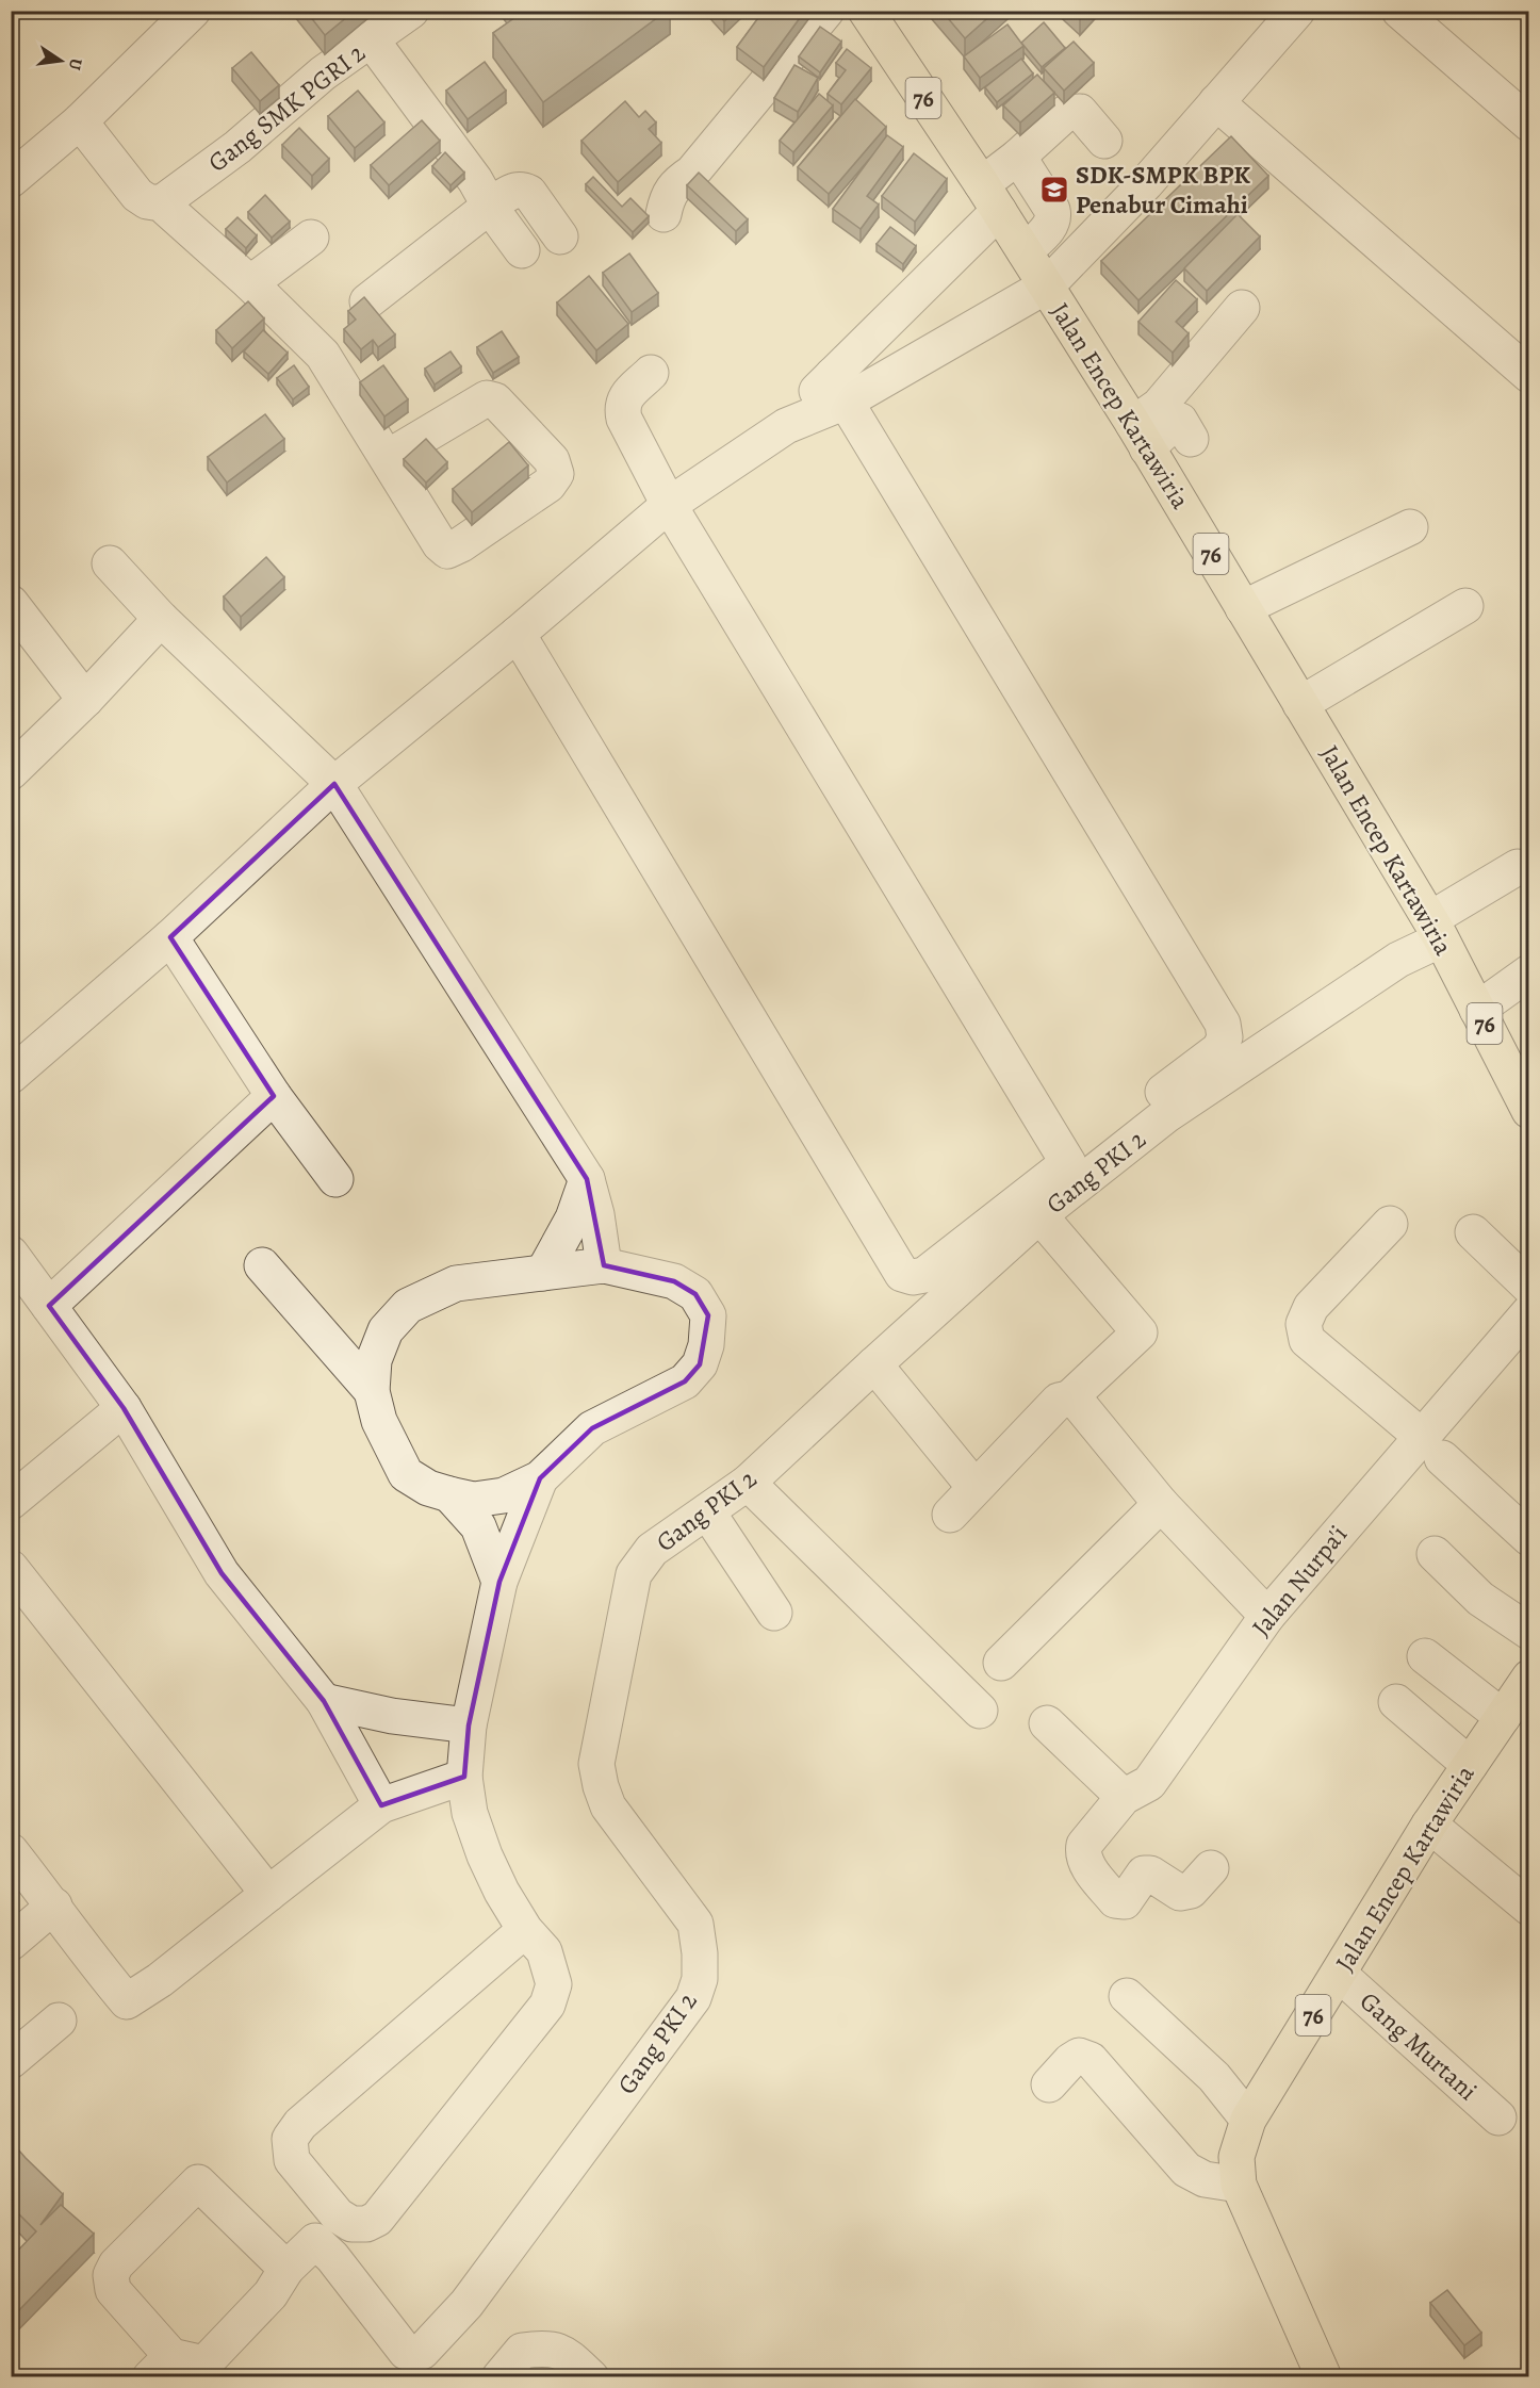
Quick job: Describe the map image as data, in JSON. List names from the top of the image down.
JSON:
{
  "streets": {
    "main road": ["76", "Jalan Encep Kartawiria"],
    "street": [
      "Gang SMK PGRI 2",
      "Gang PKI 2",
      "Jalan Nurpa'i",
      "Gang Murtani"
    ]
  },
  "crossings": [
    ["Jalan Encep Kartawiria", "Gang PKI 2"],
    ["Jalan Encep Kartawiria", "Gang Murtani"]
  ],
  "places": {
    "school or university": ["SDK-SMPK BPK Penabur Cimahi"]
  },
  "north": "right"
}
